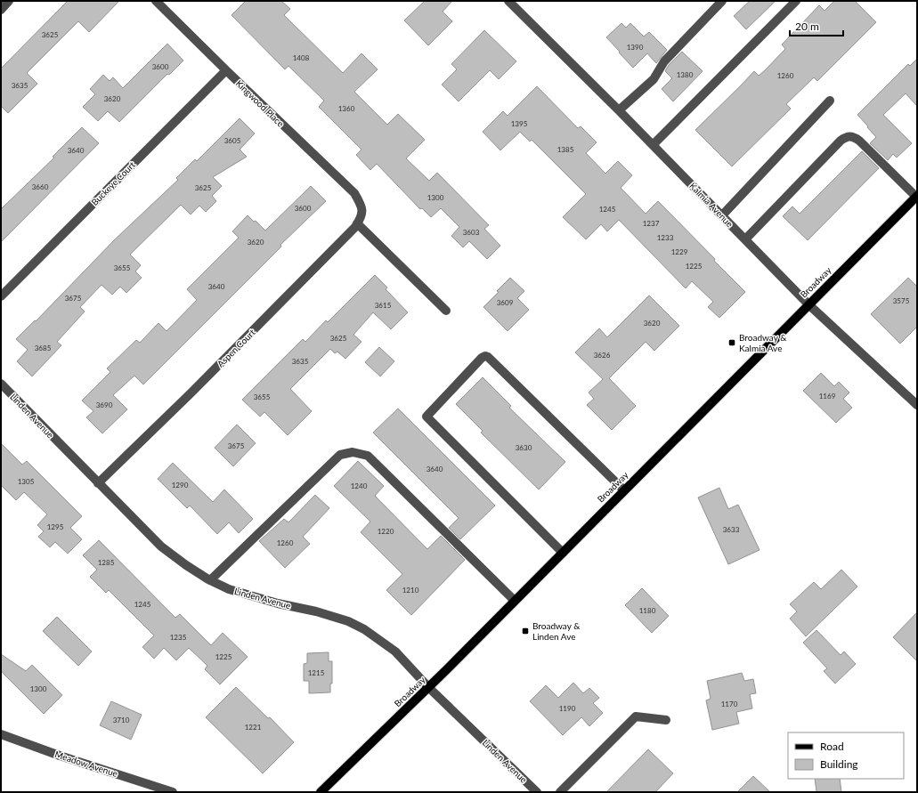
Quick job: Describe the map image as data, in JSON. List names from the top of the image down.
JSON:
{
  "streets": {
    "main road": ["Broadway"],
    "street": [
      "Kingwood Place",
      "Buckeye Court",
      "Kalmia Avenue",
      "Aspen Court",
      "Linden Avenue",
      "Meadow Avenue"
    ]
  },
  "crossings": [
    ["Kingwood Place", "Buckeye Court"],
    ["Kingwood Place", "Aspen Court"],
    ["Kalmia Avenue", "Broadway"],
    ["Broadway", "Linden Avenue"],
    ["Aspen Court", "Linden Avenue"]
  ],
  "places": {
    "transit": ["Broadway & Kalmia Ave", "Broadway & Linden Ave"]
  },
  "house_numbers": [
    "3625",
    "1390",
    "1408",
    "3600",
    "1380",
    "1260",
    "3635",
    "3620",
    "1360",
    "1395",
    "3605",
    "1385",
    "3640",
    "3660",
    "3625",
    "1300",
    "3600",
    "1245",
    "1237",
    "3603",
    "1233",
    "3620",
    "1229",
    "1225",
    "3655",
    "3640",
    "3675",
    "3575",
    "3609",
    "3615",
    "3620",
    "3625",
    "3685",
    "3626",
    "3635",
    "1169",
    "3655",
    "3690",
    "3675",
    "3630",
    "3640",
    "1305",
    "1290",
    "1240",
    "1295",
    "3633",
    "1220",
    "1260",
    "1285",
    "1210",
    "1245",
    "1180",
    "1235",
    "1225",
    "1215",
    "1300",
    "1170",
    "1190",
    "3710",
    "1221"
  ],
  "legend": ["Road", "Building"],
  "scale_bar": "20 m"
}
